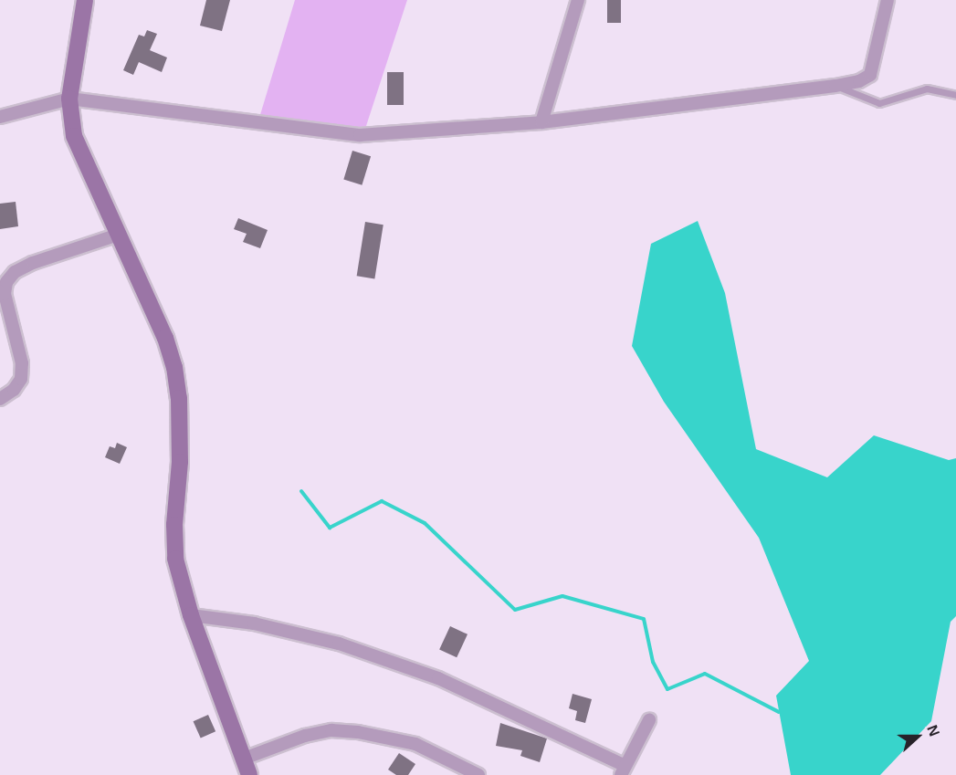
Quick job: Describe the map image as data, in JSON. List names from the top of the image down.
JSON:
{
  "north": "right"
}
